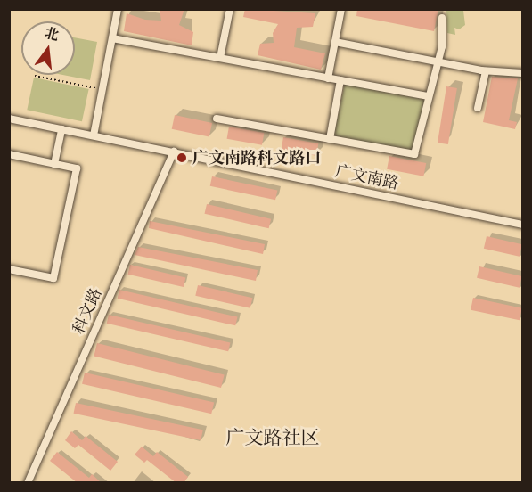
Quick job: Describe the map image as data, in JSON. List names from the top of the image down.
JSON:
{
  "streets": {
    "street": ["广文南路", "科文路"]
  },
  "crossings": [
    ["广文南路", "科文路"]
  ],
  "districts": ["广文路社区"],
  "places": ["广文南路科文路口"],
  "north": "top"
}
